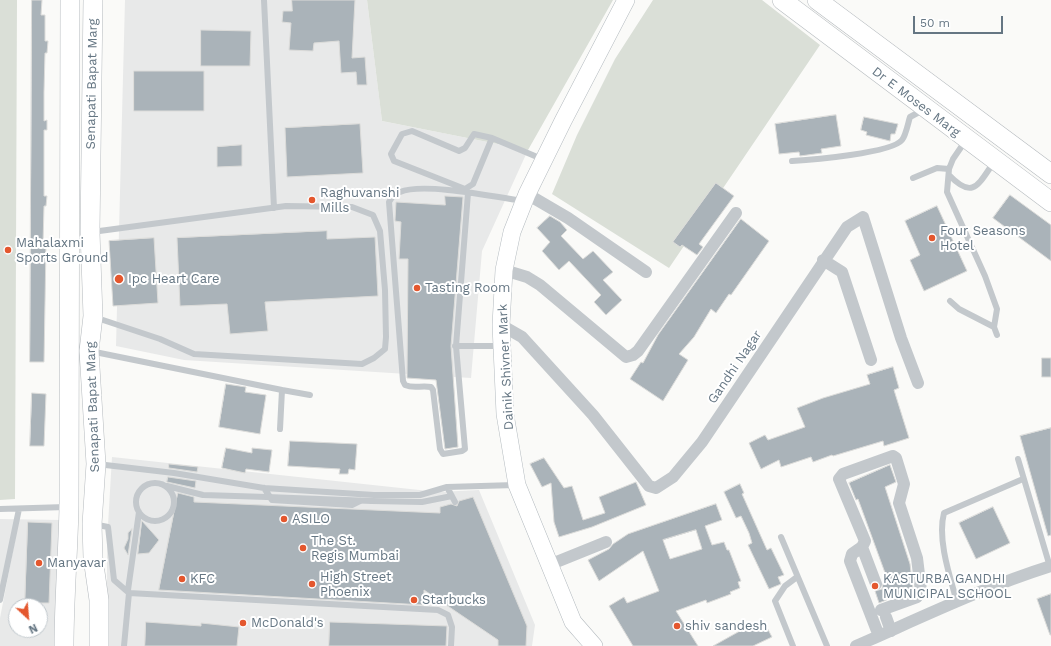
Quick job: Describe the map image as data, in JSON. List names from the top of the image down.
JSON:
{
  "streets": {
    "main road": ["Senapati Bapat Marg", "Dr E Moses Marg", "Dainik Shivner Mark"],
    "street": ["Gandhi Nagar"]
  },
  "crossings": [
    ["Dainik Shivner Mark", "Gandhi Nagar"]
  ],
  "places": [
    "Raghuvanshi Mills",
    "Four Seasons Hotel",
    "Mahalaxmi Sports Ground",
    "Ipc Heart Care",
    "Tasting Room",
    "ASILO",
    "The St. Regis Mumbai",
    "Manyavar",
    "KFC",
    "High Street Phoenix",
    "KASTURBA GANDHI MUNICIPAL SCHOOL",
    "Starbucks",
    "McDonald's",
    "shiv sandesh"
  ],
  "scale_bar": "50 m",
  "north": "bottom right"
}
